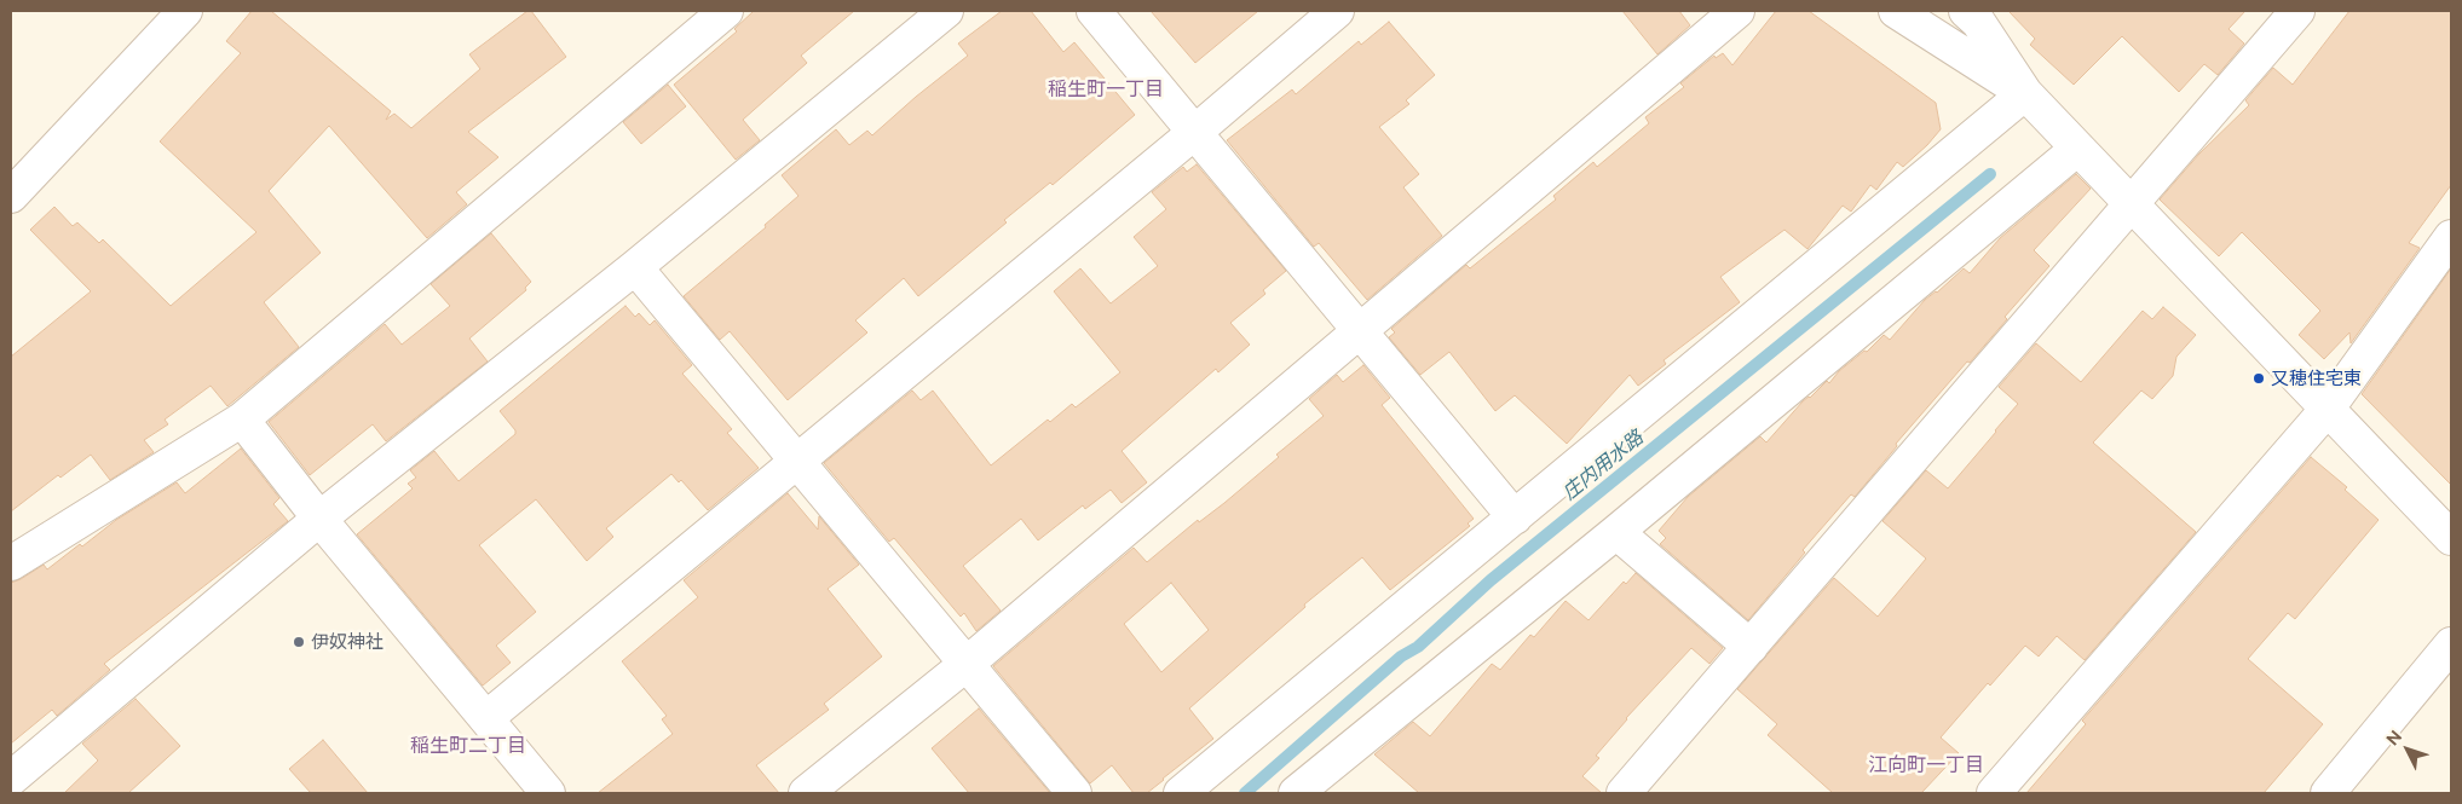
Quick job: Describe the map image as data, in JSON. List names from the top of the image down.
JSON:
{
  "districts": ["稲生町一丁目", "稲生町二丁目", "江向町一丁目"],
  "water": ["庄内用水路"],
  "places": ["又穂住宅東", "伊奴神社"],
  "north": "top left"
}
